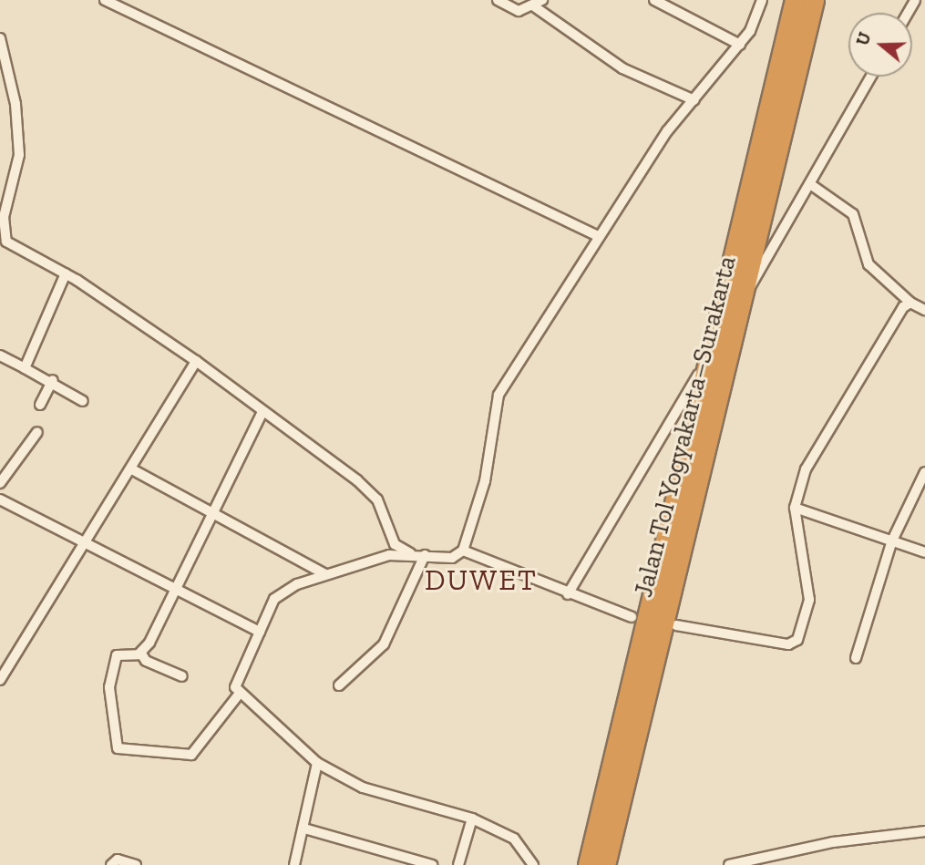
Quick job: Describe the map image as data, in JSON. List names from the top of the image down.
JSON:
{
  "streets": {
    "highway": ["Jalan Tol Yogyakarta–Surakarta"]
  },
  "districts": ["DUWET"],
  "north": "left"
}
